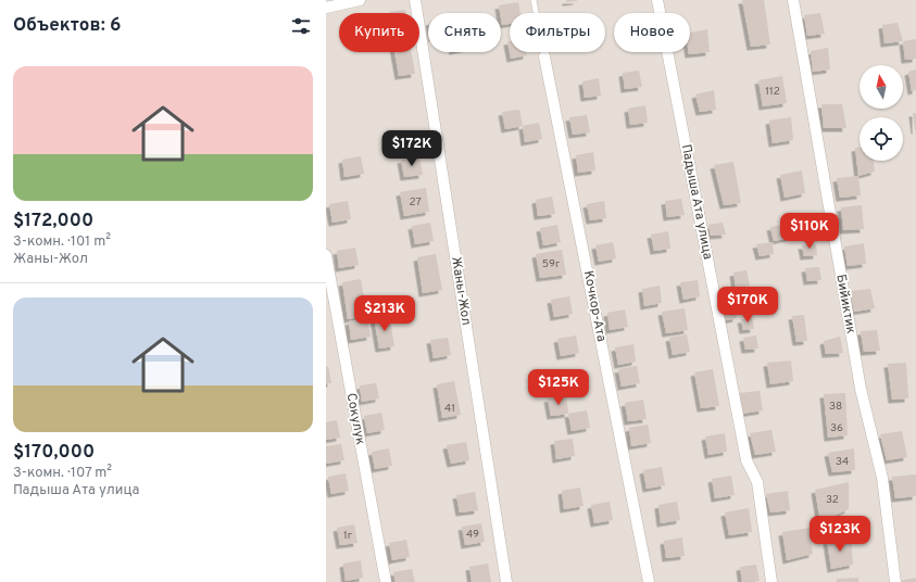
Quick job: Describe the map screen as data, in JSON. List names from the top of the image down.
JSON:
{
  "streets": {
    "street": [
      "Падыша Ата улица",
      "Жаны-Жол",
      "Бийиктик",
      "Кочкор-Ата",
      "Сокулук"
    ]
  },
  "house_numbers": [
    "112",
    "27",
    "59г",
    "38",
    "41",
    "36",
    "34",
    "32",
    "49",
    "1г"
  ],
  "north": "top",
  "page": {
    "heading": "Объектов: 6",
    "chip": [
      "Купить",
      "Снять",
      "Фильтры",
      "Новое"
    ],
    "list": [
      {
        "name": "$172,000",
        "note": "3-комн. · 101 m² · Жаны-Жол"
      },
      {
        "name": "$170,000",
        "note": "3-комн. · 107 m² · Падыша Ата улица"
      }
    ],
    "price": [
      "$172K",
      "$110K",
      "$170K",
      "$213K",
      "$125K",
      "$123K"
    ]
  }
}
